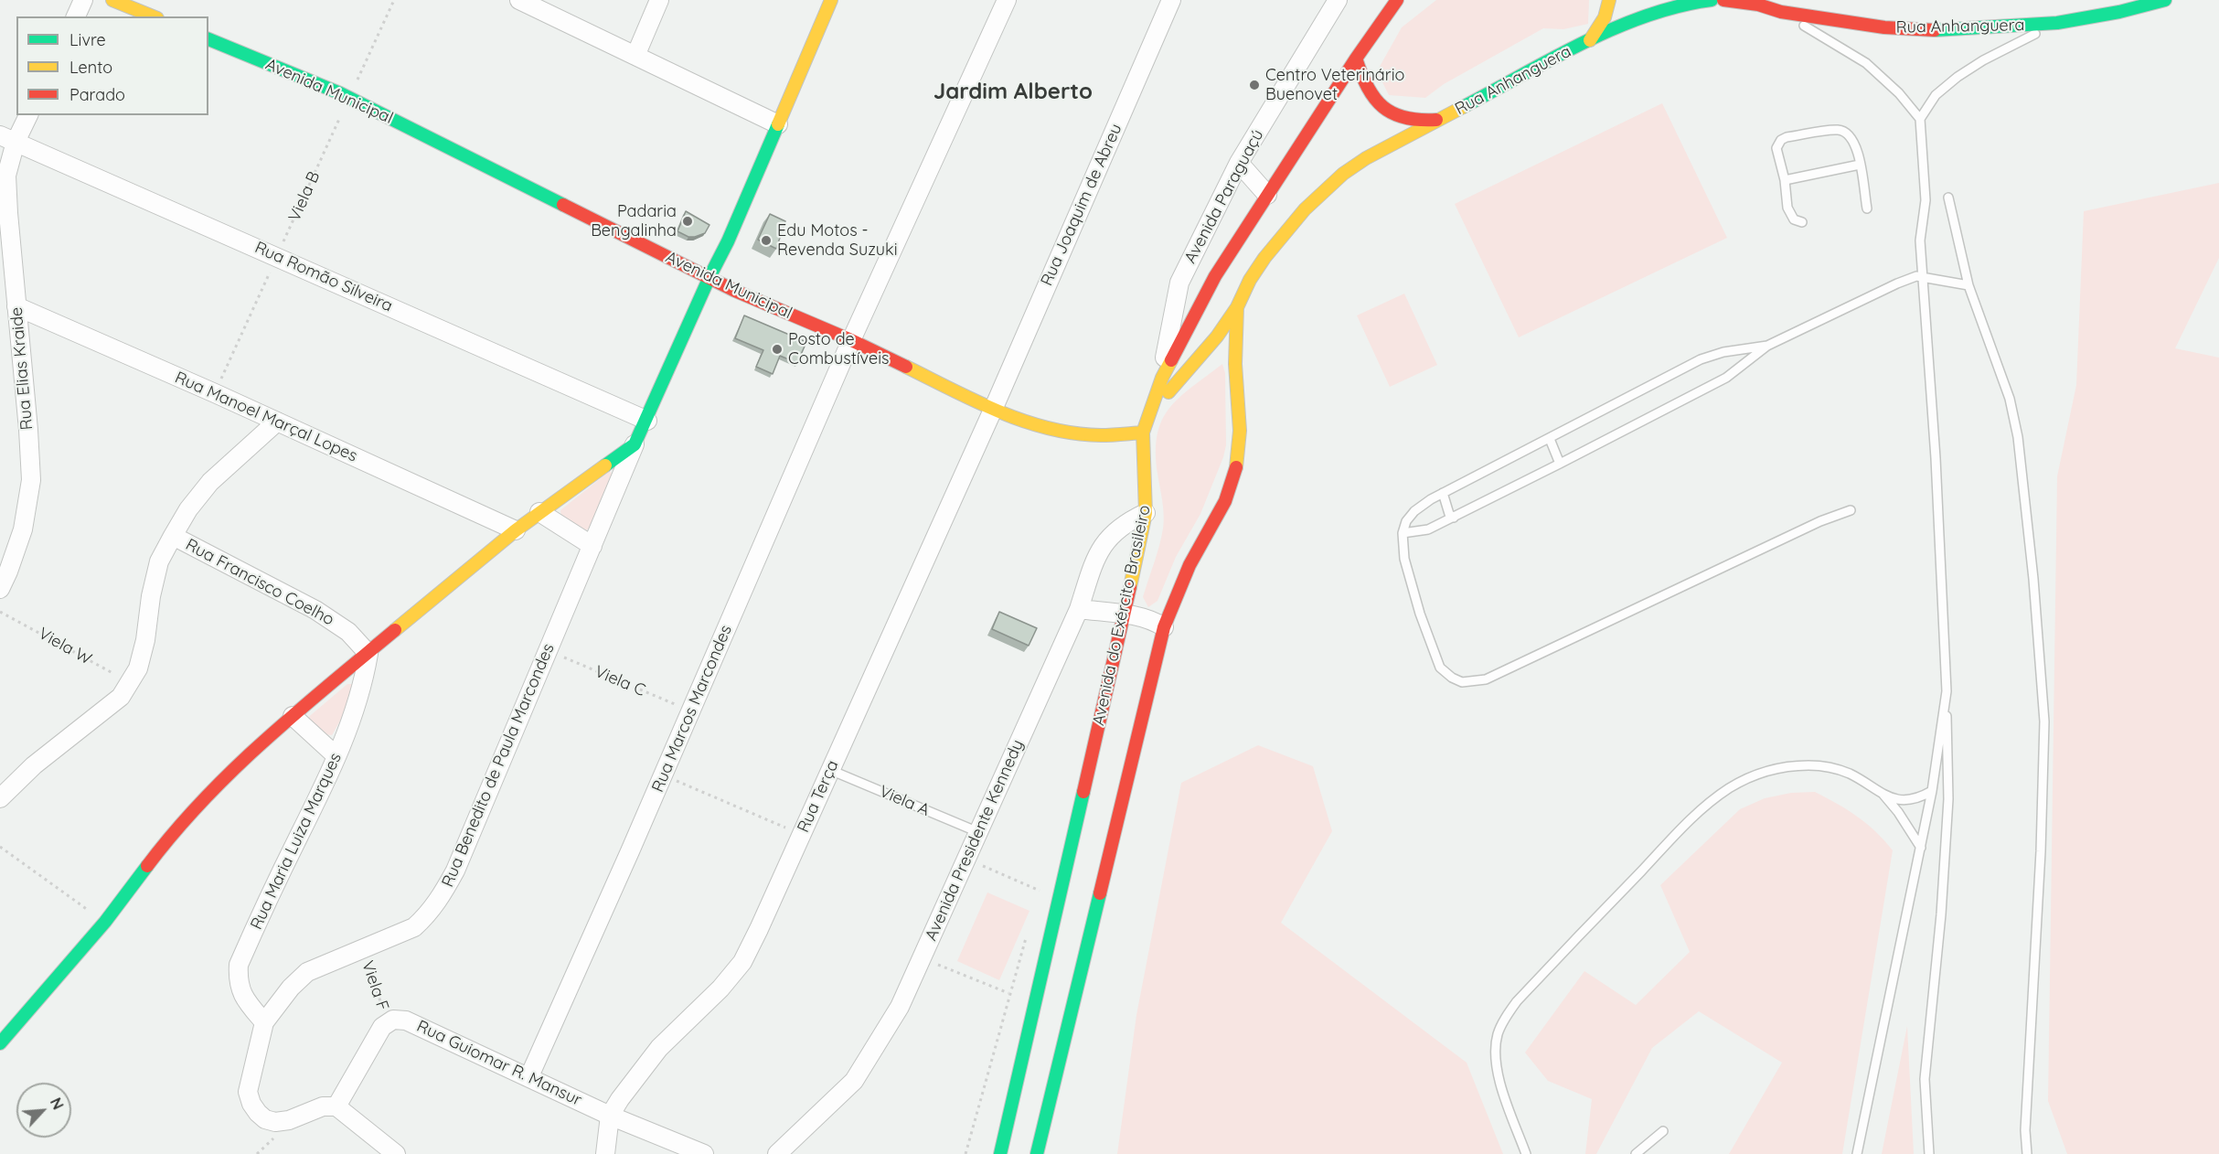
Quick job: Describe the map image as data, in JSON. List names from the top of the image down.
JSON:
{
  "streets": {
    "main road": ["Rua Anhanguera", "Avenida Municipal", "Avenida do Exército Brasileiro"],
    "street": [
      "Avenida Paraguaçú",
      "Rua Joaquim de Abreu",
      "Rua Romão Silveira",
      "Rua Elias Kraide",
      "Rua Manoel Marçal Lopes",
      "Rua Francisco Coelho",
      "Rua Marcos Marcondes",
      "Rua Benedito de Paula Marcondes",
      "Rua Terça",
      "Avenida Presidente Kennedy",
      "Rua Maria Luiza Marques",
      "Rua Guiomar R. Mansur"
    ],
    "lane": ["Viela A"],
    "path": [
      "Viela B",
      "Viela W",
      "Viela C",
      "Viela F"
    ]
  },
  "crossings": [
    ["Avenida Municipal", "Viela B"],
    ["Avenida Municipal", "Rua Joaquim de Abreu"],
    ["Avenida Municipal", "Avenida do Exército Brasileiro"],
    ["Avenida Municipal", "Rua Marcos Marcondes"],
    ["Avenida Municipal", "Rua Terça"],
    ["Viela B", "Rua Romão Silveira"],
    ["Viela B", "Rua Manoel Marçal Lopes"],
    ["Avenida Paraguaçú", "Avenida do Exército Brasileiro"],
    ["Rua Joaquim de Abreu", "Rua Terça"],
    ["Rua Romão Silveira", "Rua Elias Kraide"],
    ["Rua Elias Kraide", "Rua Manoel Marçal Lopes"],
    ["Rua Francisco Coelho", "Rua Maria Luiza Marques"],
    ["Avenida do Exército Brasileiro", "Avenida Presidente Kennedy"],
    ["Viela C", "Rua Marcos Marcondes"],
    ["Viela C", "Rua Benedito de Paula Marcondes"],
    ["Rua Marcos Marcondes", "Rua Guiomar R. Mansur"],
    ["Rua Benedito de Paula Marcondes", "Rua Maria Luiza Marques"],
    ["Rua Benedito de Paula Marcondes", "Viela F"],
    ["Rua Terça", "Viela A"],
    ["Rua Terça", "Rua Guiomar R. Mansur"],
    ["Viela A", "Avenida Presidente Kennedy"],
    ["Viela F", "Rua Guiomar R. Mansur"]
  ],
  "districts": ["Jardim Alberto"],
  "places": [
    "Centro Veterinário Buenovet",
    "Padaria Bengalinha",
    "Edu Motos - Revenda Suzuki",
    "Posto de Combustíveis"
  ],
  "legend": ["Livre", "Lento", "Parado"],
  "north": "top right"
}
